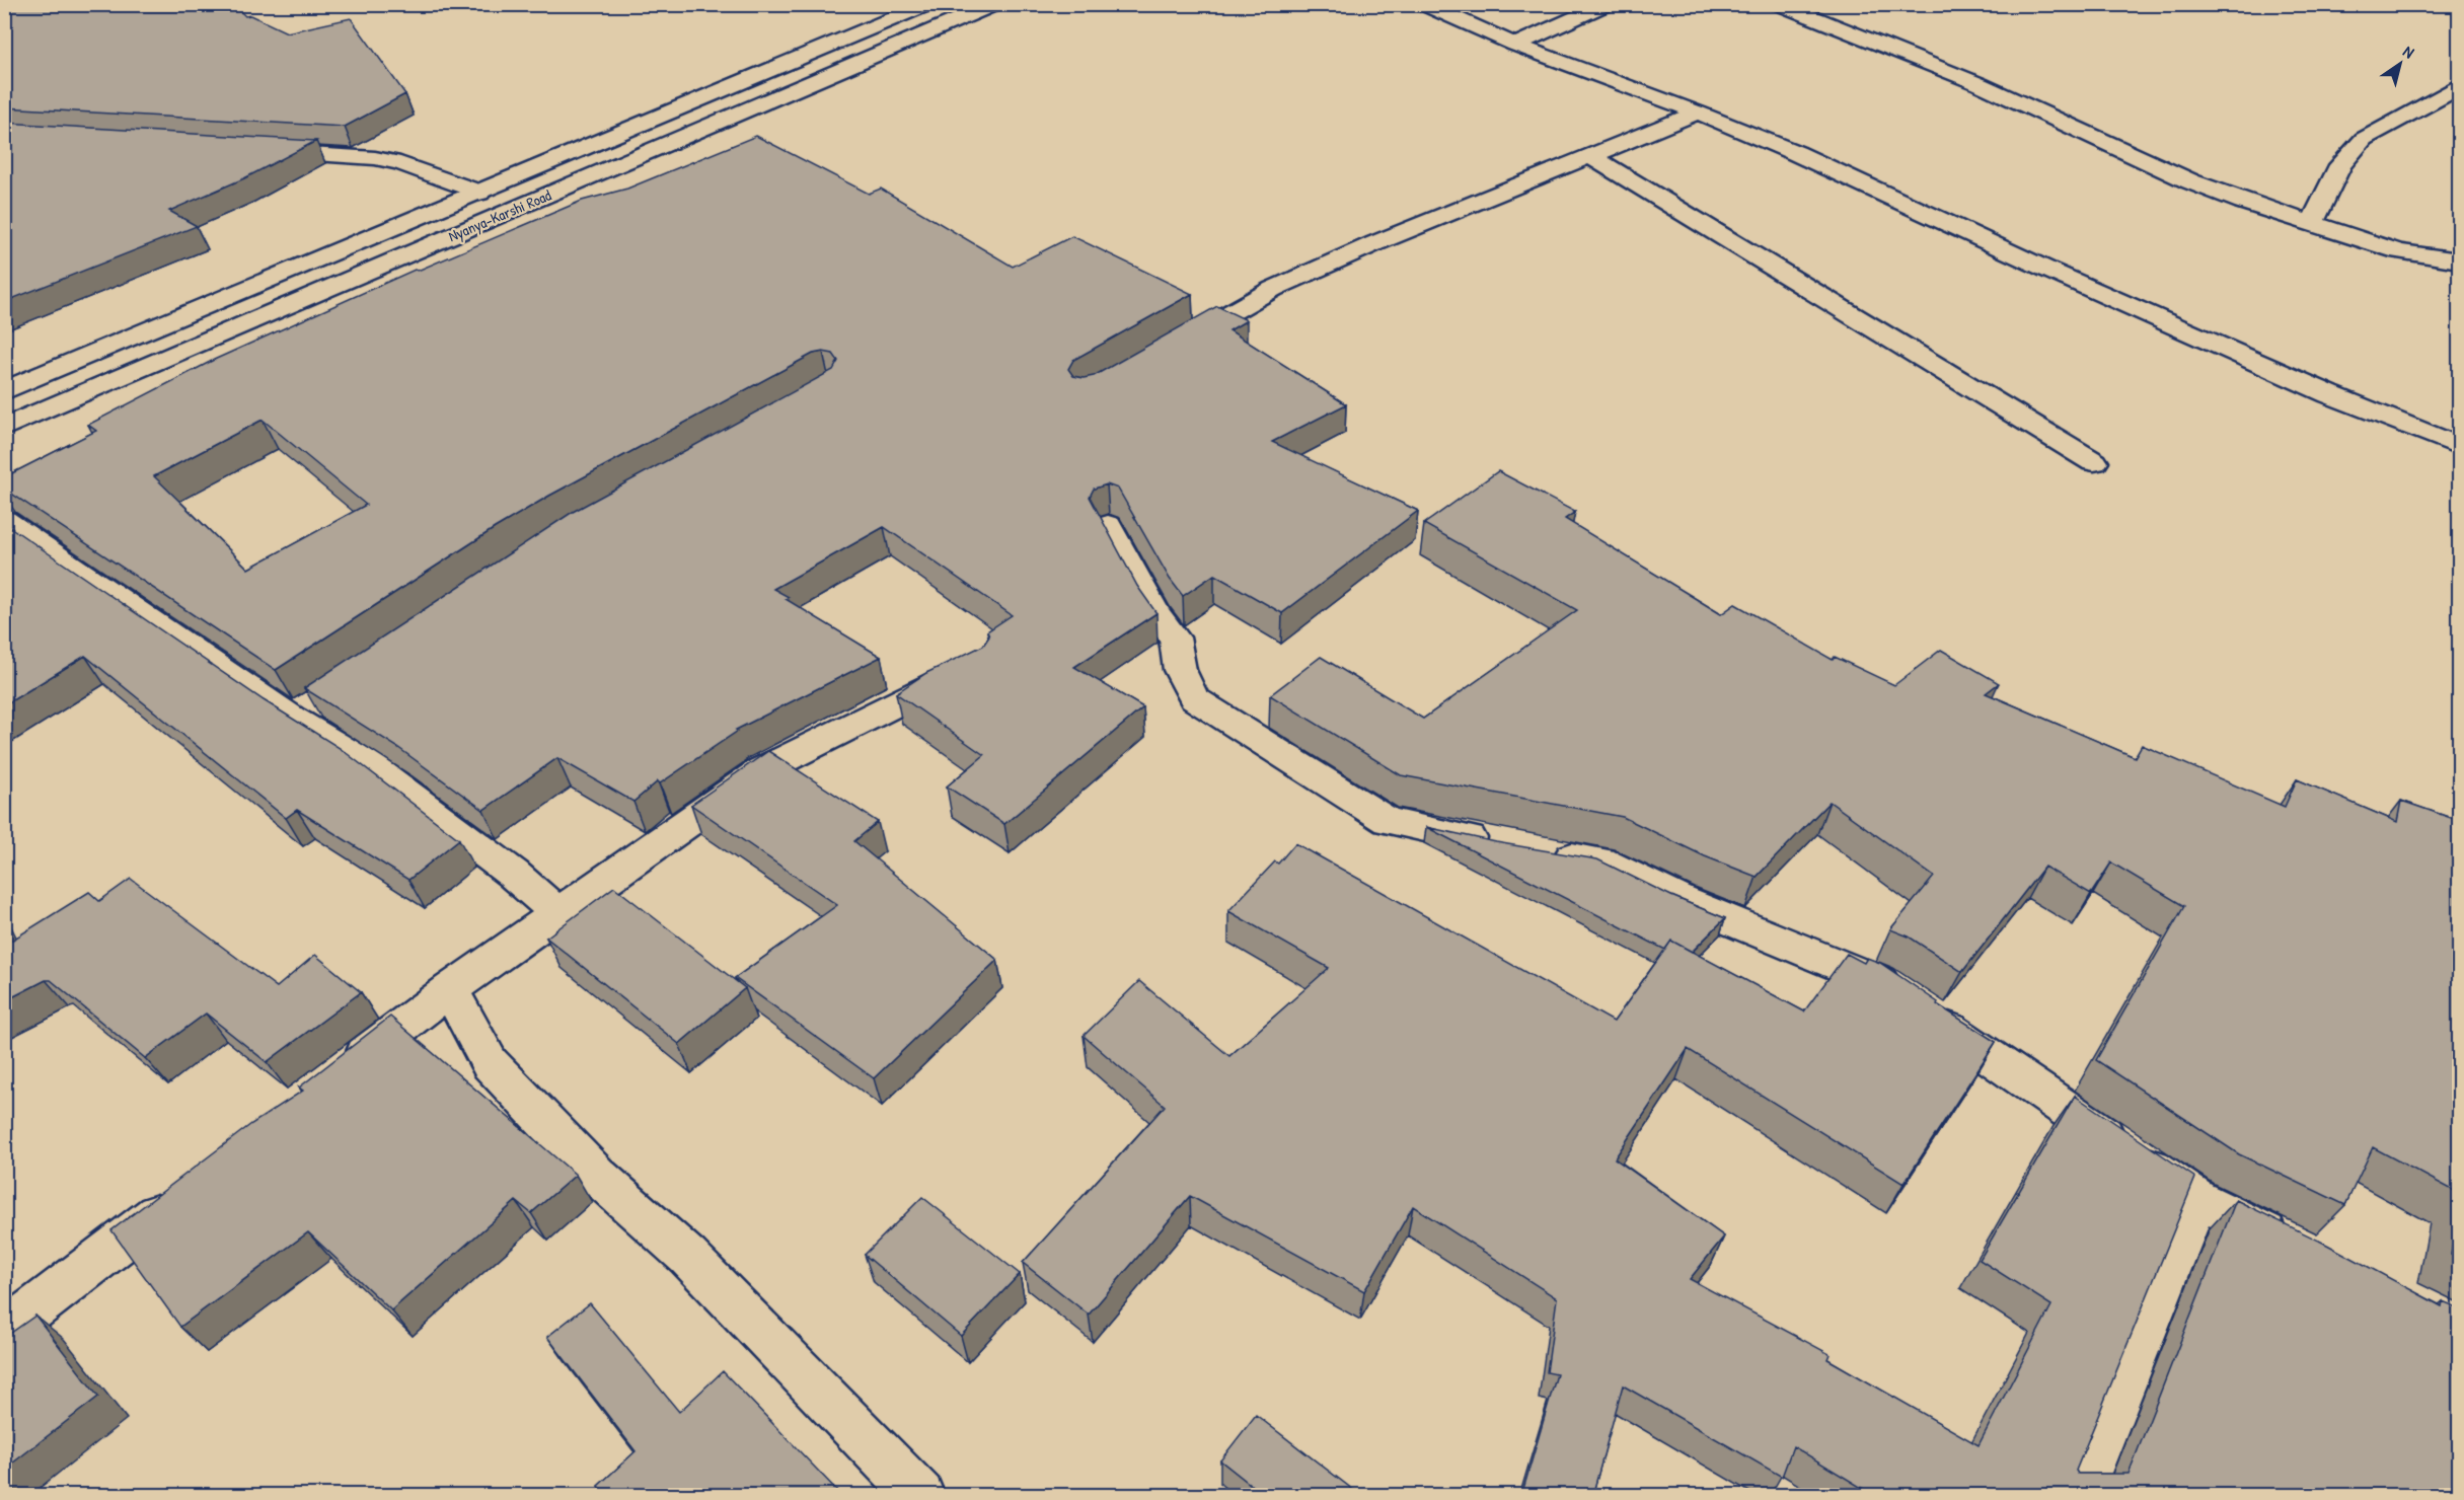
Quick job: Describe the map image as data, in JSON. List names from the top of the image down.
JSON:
{
  "streets": {
    "street": ["Nyanya-Karshi Road"]
  },
  "north": "top right"
}
